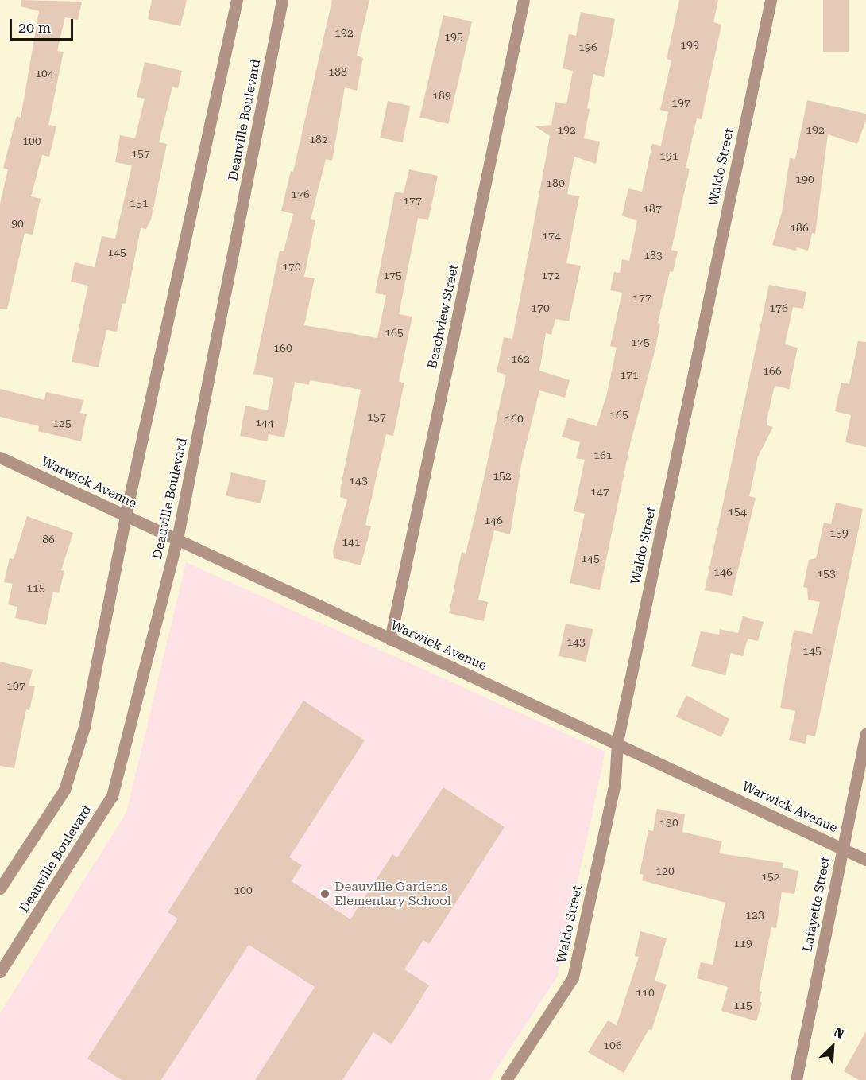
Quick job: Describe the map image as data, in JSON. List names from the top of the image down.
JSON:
{
  "streets": {
    "street": [
      "Deauville Boulevard",
      "Waldo Street",
      "Beachview Street",
      "Warwick Avenue",
      "Lafayette Street"
    ]
  },
  "crossings": [
    ["Deauville Boulevard", "Warwick Avenue"],
    ["Waldo Street", "Warwick Avenue"],
    ["Beachview Street", "Warwick Avenue"],
    ["Warwick Avenue", "Lafayette Street"]
  ],
  "places": ["Deauville Gardens Elementary School"],
  "house_numbers": [
    "192",
    "195",
    "199",
    "196",
    "188",
    "104",
    "189",
    "197",
    "192",
    "192",
    "182",
    "100",
    "157",
    "191",
    "190",
    "180",
    "176",
    "177",
    "151",
    "187",
    "90",
    "186",
    "174",
    "145",
    "183",
    "170",
    "175",
    "172",
    "177",
    "170",
    "176",
    "165",
    "175",
    "160",
    "162",
    "166",
    "171",
    "165",
    "157",
    "160",
    "144",
    "125",
    "161",
    "152",
    "143",
    "147",
    "154",
    "146",
    "159",
    "86",
    "141",
    "145",
    "146",
    "153",
    "115",
    "143",
    "145",
    "107",
    "130",
    "120",
    "152",
    "100",
    "123",
    "119",
    "110",
    "115",
    "106"
  ],
  "scale_bar": "20 m",
  "north": "top right"
}
